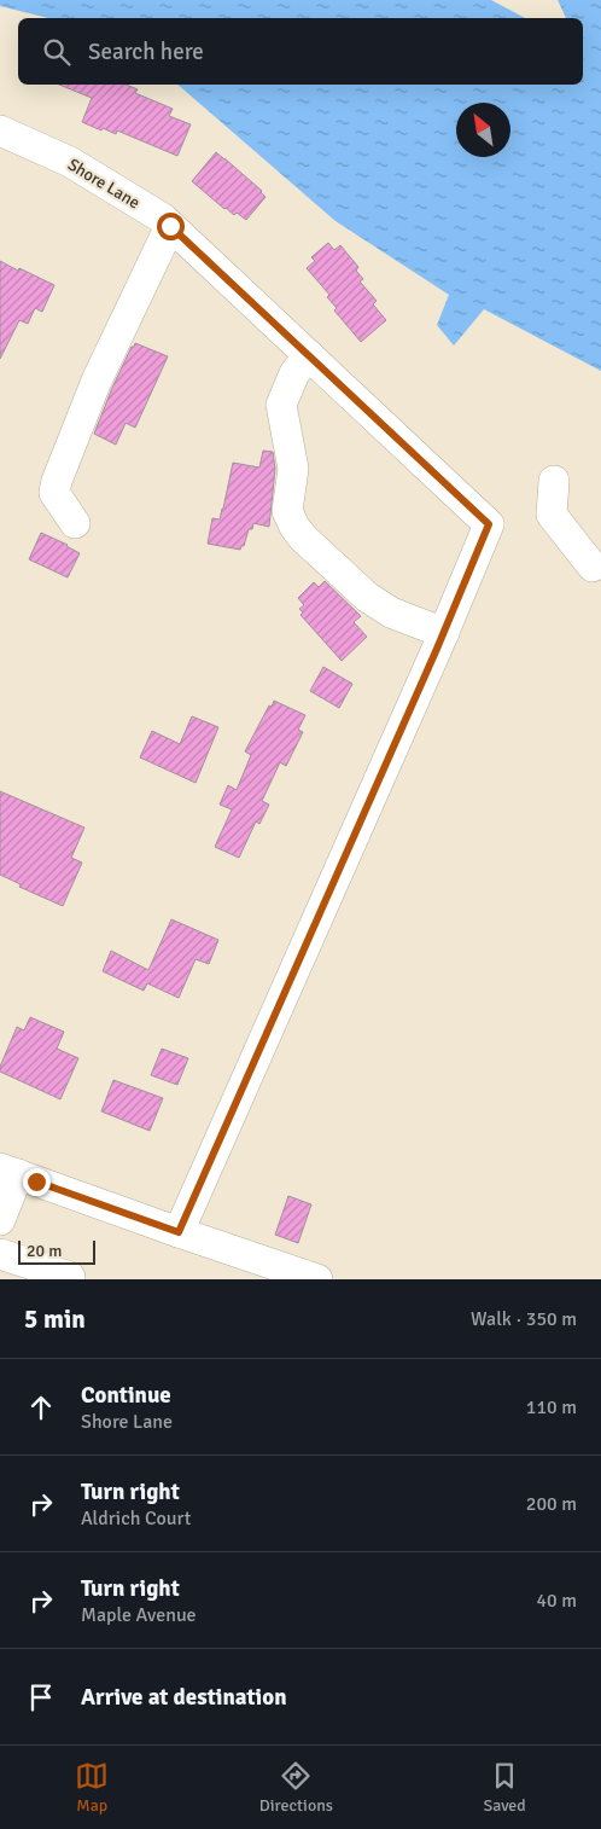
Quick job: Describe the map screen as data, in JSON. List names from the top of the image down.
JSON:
{
  "streets": {
    "street": ["Shore Lane"]
  },
  "scale_bar": "20 m",
  "north": "top left",
  "page": {
    "search": "Search here",
    "scale": "20 m",
    "heading": ["5 min", "Walk · 350 m"],
    "list": [
      ["Continue", "Shore Lane", "110 m"],
      ["Turn right", "Aldrich Court", "200 m"],
      ["Turn right", "Maple Avenue", "40 m"],
      "Arrive at destination"
    ],
    "nav": ["Map", "Directions", "Saved"]
  }
}
